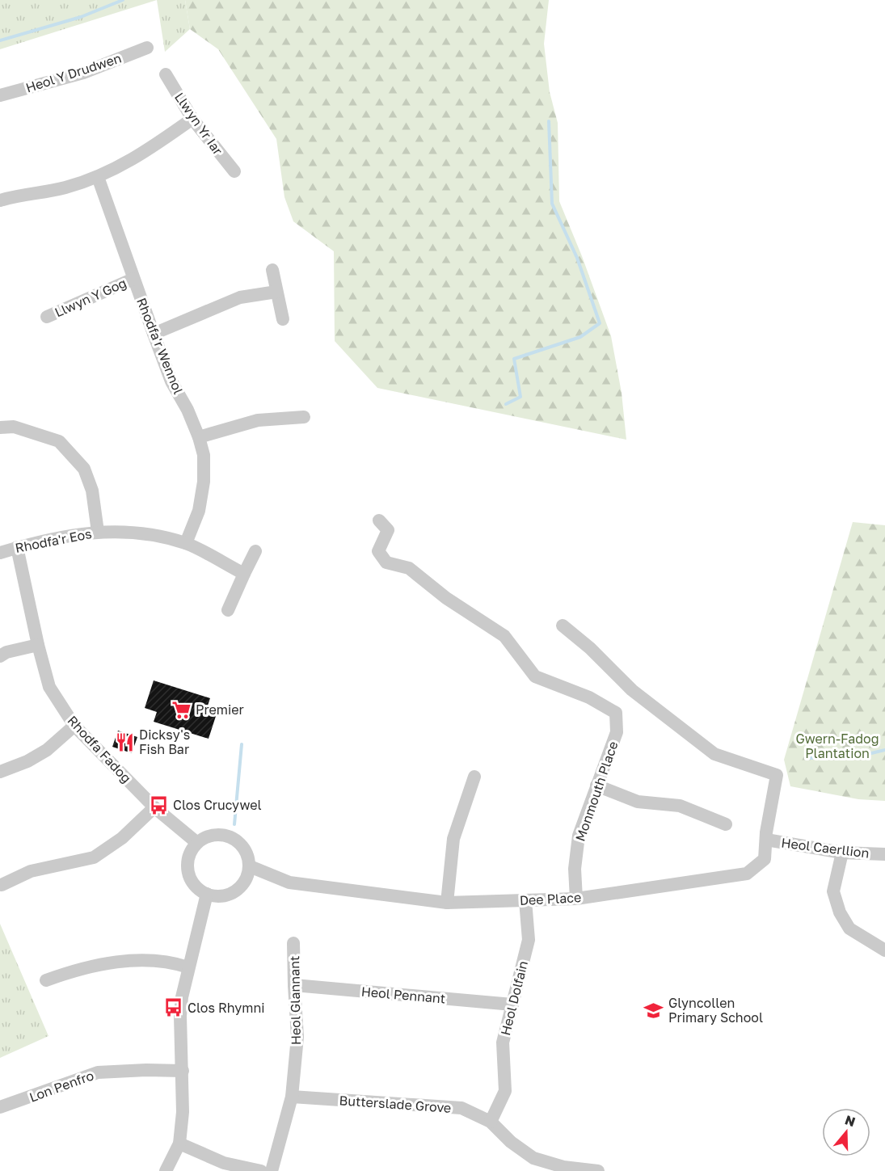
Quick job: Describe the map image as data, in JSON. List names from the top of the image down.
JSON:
{
  "streets": {
    "street": [
      "Heol Y Drudwen",
      "Llwyn Yr Iar",
      "Llwyn Y Gog",
      "Rhodfa'r Wennol",
      "Rhodfa'r Eos",
      "Rhodfa Fadog",
      "Monmouth Place",
      "Heol Caerllion",
      "Dee Place",
      "Heol Pennant",
      "Heol Dolfain",
      "Heol Glannant",
      "Lon Penfro",
      "Butterslade Grove"
    ]
  },
  "crossings": [
    ["Llwyn Y Gog", "Rhodfa'r Wennol"],
    ["Rhodfa'r Wennol", "Rhodfa'r Eos"],
    ["Rhodfa'r Eos", "Rhodfa Fadog"],
    ["Rhodfa Fadog", "Dee Place"],
    ["Monmouth Place", "Dee Place"],
    ["Heol Caerllion", "Dee Place"],
    ["Dee Place", "Heol Dolfain"],
    ["Heol Pennant", "Heol Dolfain"],
    ["Heol Pennant", "Heol Glannant"],
    ["Heol Dolfain", "Butterslade Grove"],
    ["Heol Glannant", "Butterslade Grove"]
  ],
  "parks": ["Gwern-Fadog Plantation"],
  "places": {
    "supermarket": ["Premier"],
    "restaurant": ["Dicksy's Fish Bar"],
    "bus stop": ["Clos Crucywel", "Clos Rhymni"],
    "school or university": ["Glyncollen Primary School"]
  },
  "north": "top"
}
